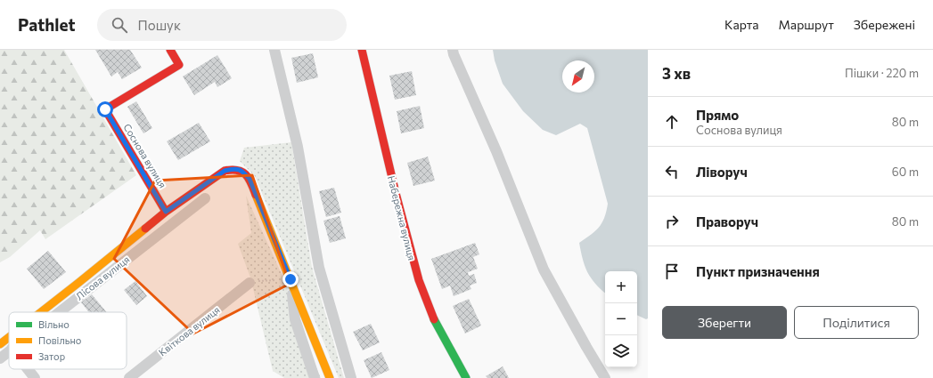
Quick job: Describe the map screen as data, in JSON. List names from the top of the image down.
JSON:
{
  "streets": {
    "street": [
      "Соснова вулиця",
      "Набережна вулиця",
      "Лісова вулиця",
      "Квіткова вулиця"
    ]
  },
  "legend": ["Вільно", "Повільно", "Затор"],
  "north": "bottom left",
  "page": {
    "header": "Pathlet",
    "search": "Пошук",
    "nav": ["Карта", "Маршрут", "Збережені"],
    "heading": ["3 хв", "Пішки · 220 m"],
    "list": [
      ["Прямо", "Соснова вулиця", "80 m"],
      ["Ліворуч", "60 m"],
      ["Праворуч", "80 m"],
      "Пункт призначення"
    ],
    "map_buttons": ["+", "−"],
    "buttons": ["Зберегти", "Поділитися"]
  }
}
